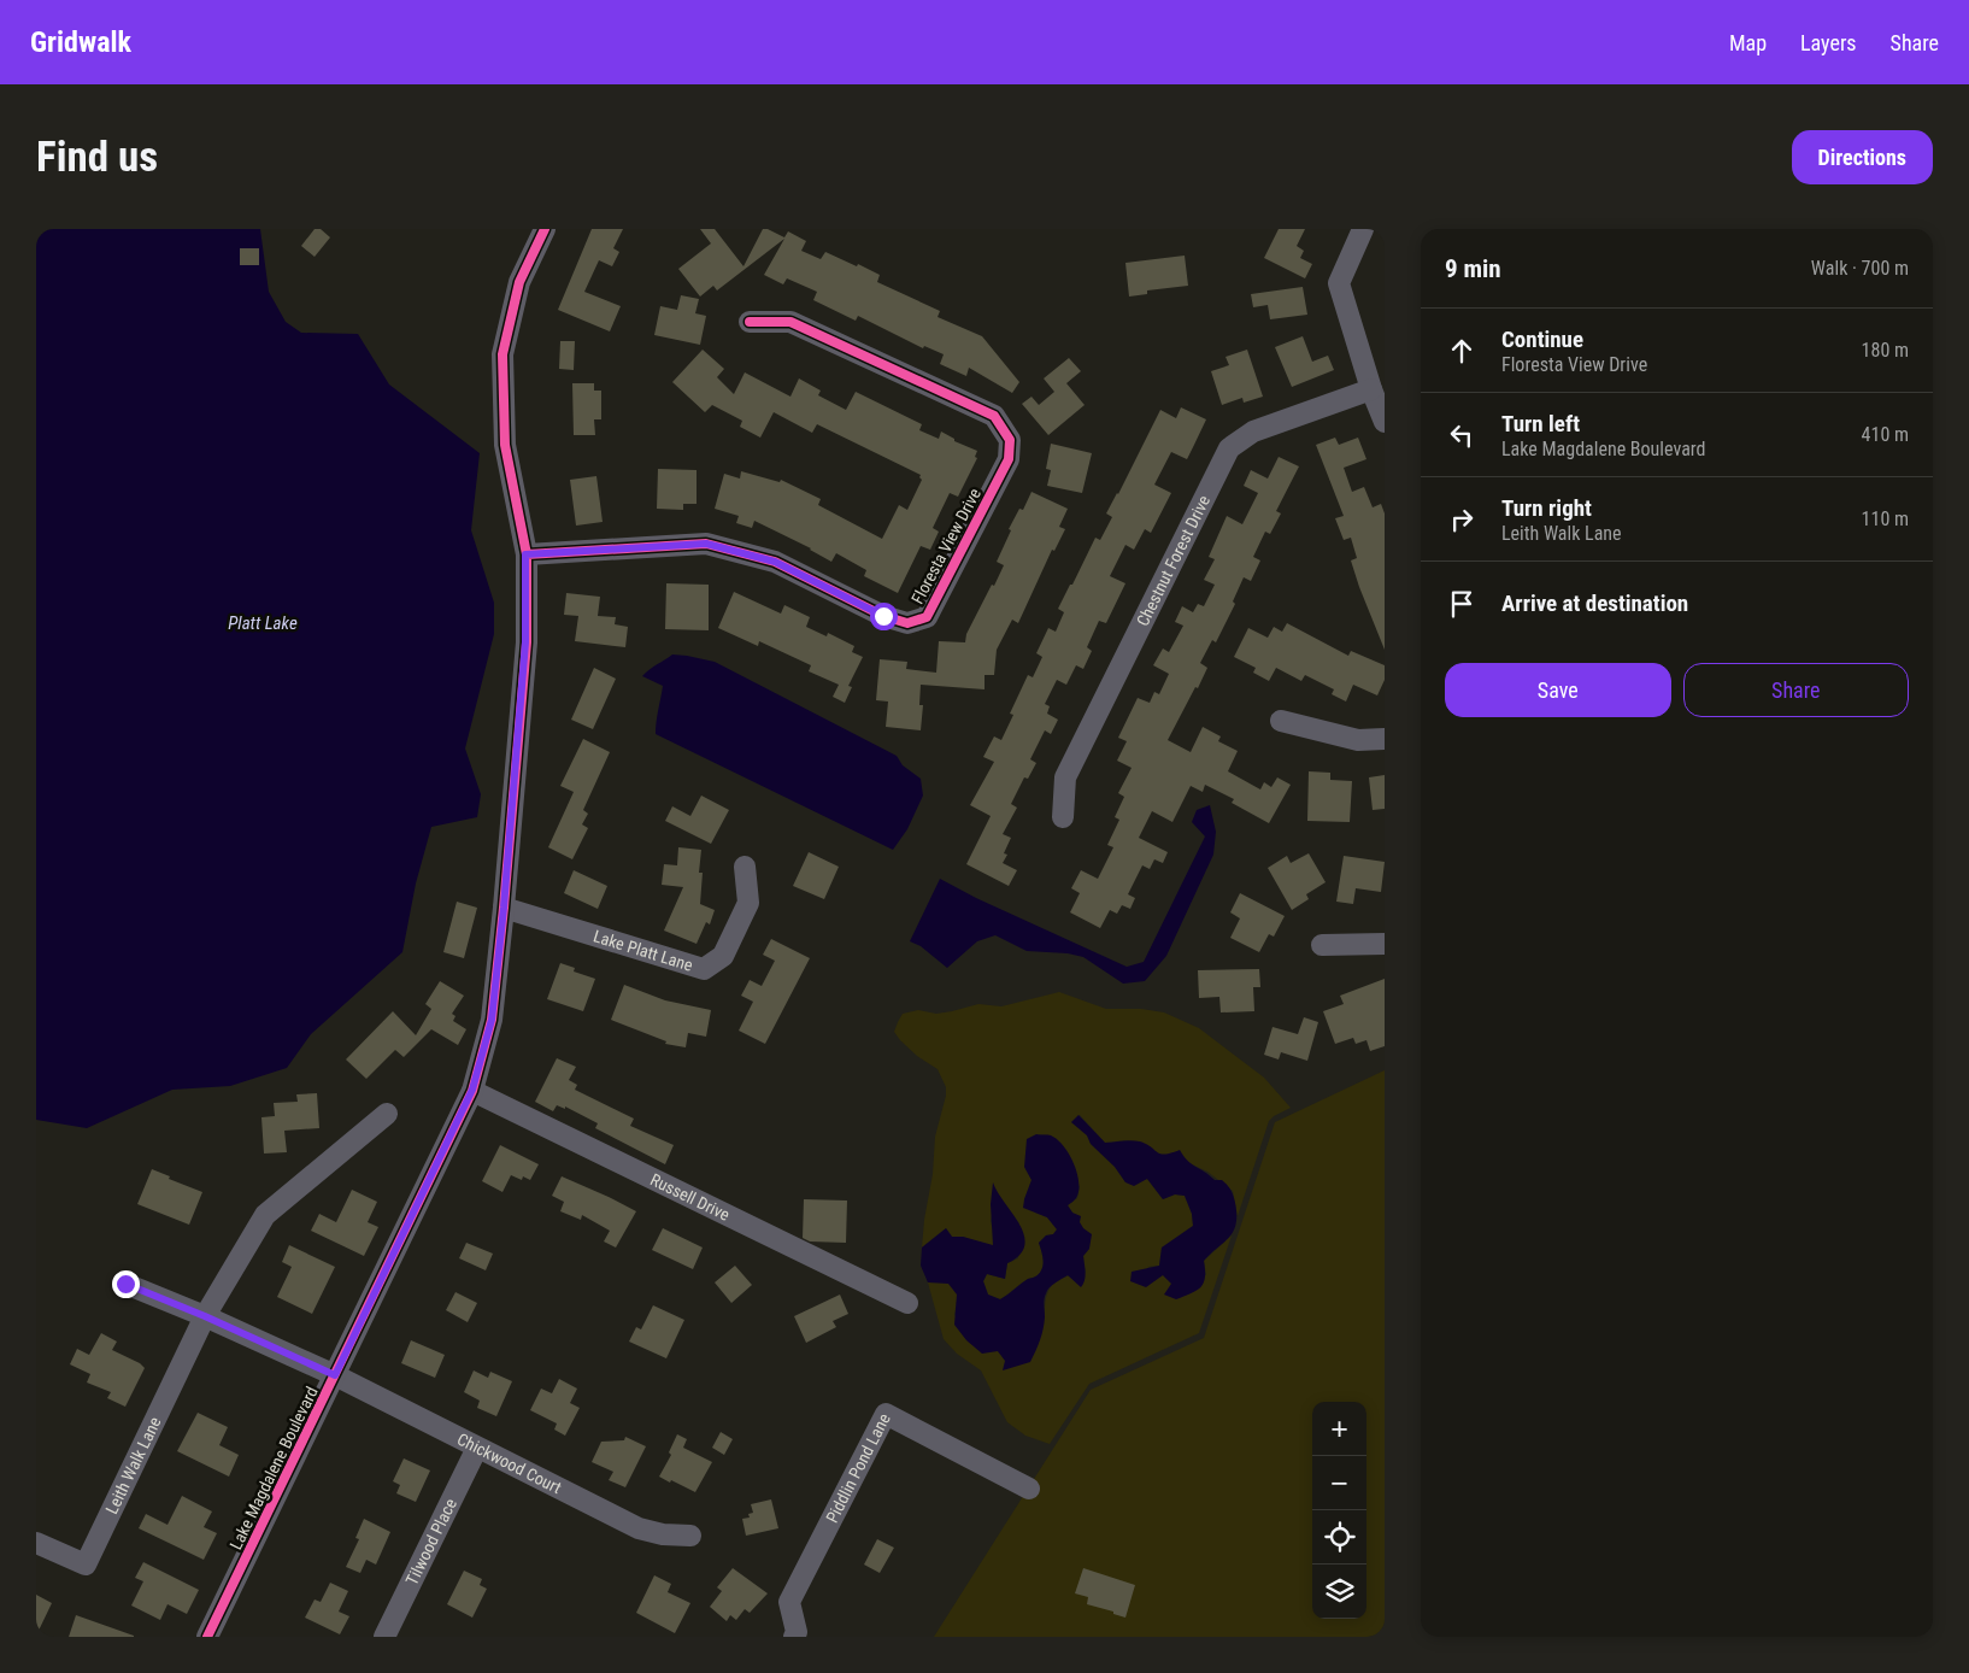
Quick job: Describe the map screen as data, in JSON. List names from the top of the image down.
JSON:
{
  "streets": {
    "street": [
      "Floresta View Drive",
      "Chestnut Forest Drive",
      "Lake Platt Lane",
      "Russell Drive",
      "Chickwood Court",
      "Leith Walk Lane",
      "Lake Magdalene Boulevard",
      "Piddlin Pond Lane",
      "Tilwood Place"
    ]
  },
  "crossings": [
    ["Floresta View Drive", "Lake Magdalene Boulevard"],
    ["Lake Platt Lane", "Lake Magdalene Boulevard"],
    ["Russell Drive", "Lake Magdalene Boulevard"],
    ["Chickwood Court", "Lake Magdalene Boulevard"],
    ["Chickwood Court", "Tilwood Place"]
  ],
  "water": ["Platt Lake"],
  "page": {
    "header": "Gridwalk",
    "nav": ["Map", "Layers", "Share"],
    "buttons": [
      "Directions",
      ["Save", "Share"]
    ],
    "title": "Find us",
    "heading": ["9 min", "Walk · 700 m"],
    "list": [
      ["Continue", "Floresta View Drive", "180 m"],
      ["Turn left", "Lake Magdalene Boulevard", "410 m"],
      ["Turn right", "Leith Walk Lane", "110 m"],
      "Arrive at destination"
    ],
    "map_buttons": ["+", "−"]
  }
}
